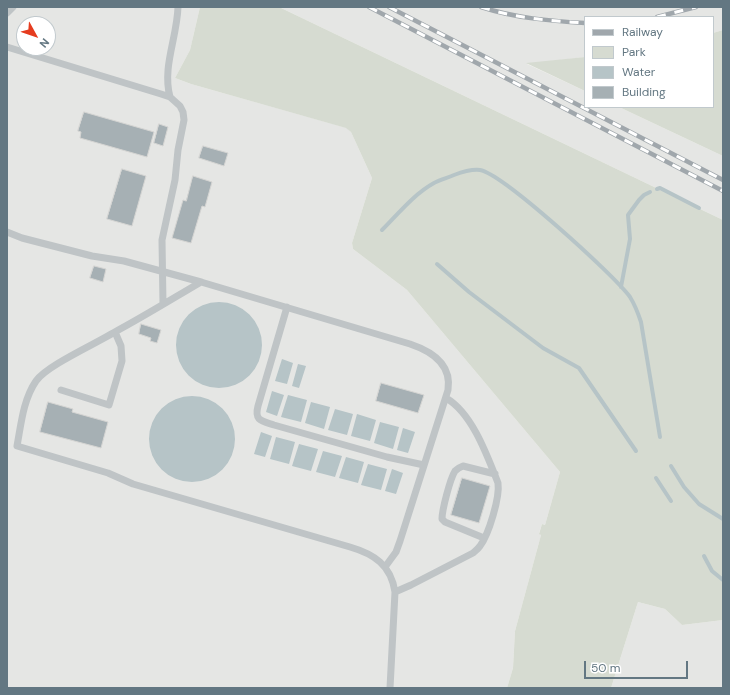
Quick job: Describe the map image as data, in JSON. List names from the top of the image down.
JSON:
{
  "legend": [
    "Railway",
    "Park",
    "Water",
    "Building"
  ],
  "scale_bar": "50 m",
  "north": "bottom right"
}
